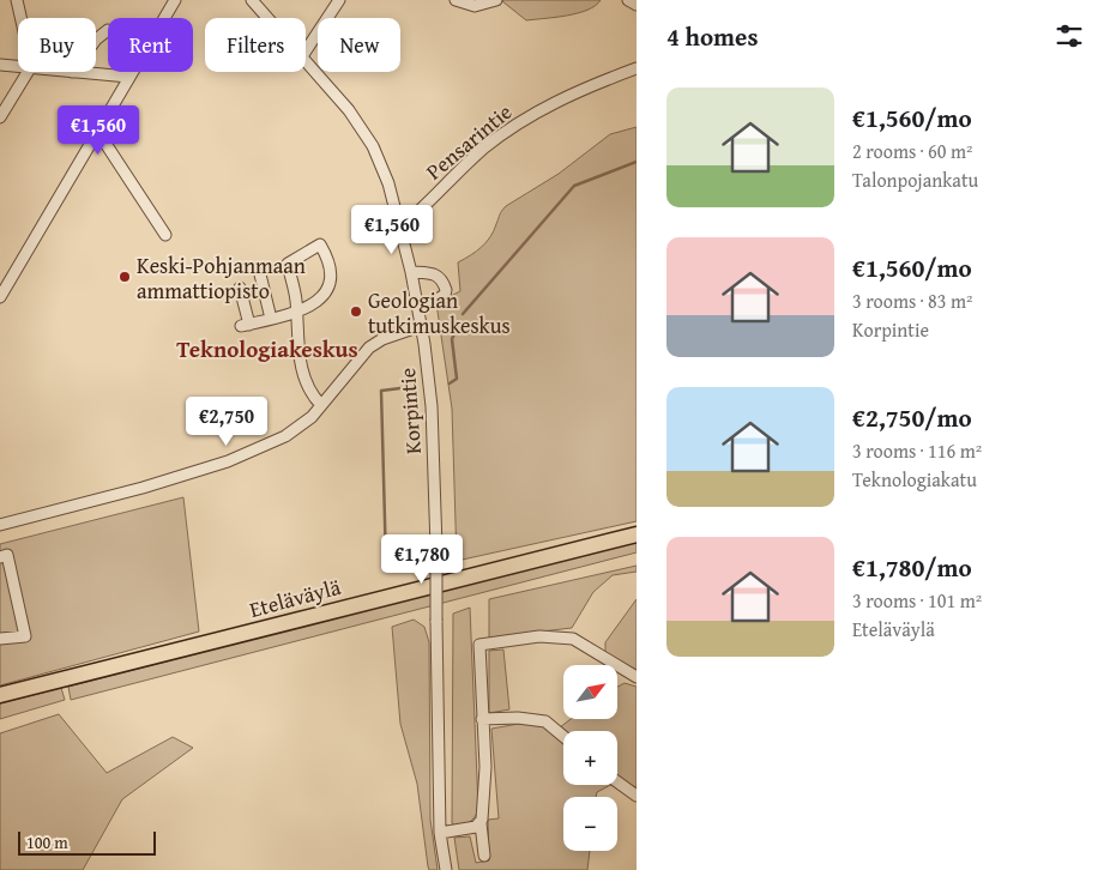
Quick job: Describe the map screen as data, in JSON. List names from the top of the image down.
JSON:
{
  "streets": {
    "highway": ["Eteläväylä"],
    "street": ["Pensarintie", "Korpintie"]
  },
  "crossings": [
    ["Pensarintie", "Korpintie"]
  ],
  "districts": ["Teknologiakeskus"],
  "places": ["Keski-Pohjanmaan ammattiopisto", "Geologian tutkimuskeskus"],
  "scale_bar": "100 m",
  "north": "top right",
  "page": {
    "heading": "4 homes",
    "chip": [
      "Buy",
      "Rent",
      "Filters",
      "New"
    ],
    "list": [
      {
        "name": "€1,560/mo",
        "note": "2 rooms · 60 m² · Talonpojankatu"
      },
      {
        "name": "€1,560/mo",
        "note": "3 rooms · 83 m² · Korpintie"
      },
      {
        "name": "€2,750/mo",
        "note": "3 rooms · 116 m² · Teknologiakatu"
      },
      {
        "name": "€1,780/mo",
        "note": "3 rooms · 101 m² · Eteläväylä"
      }
    ],
    "price": [
      "€1,560",
      "€1,560",
      "€2,750",
      "€1,780"
    ],
    "map_buttons": ["+", "−"],
    "scale": "100 m"
  }
}
